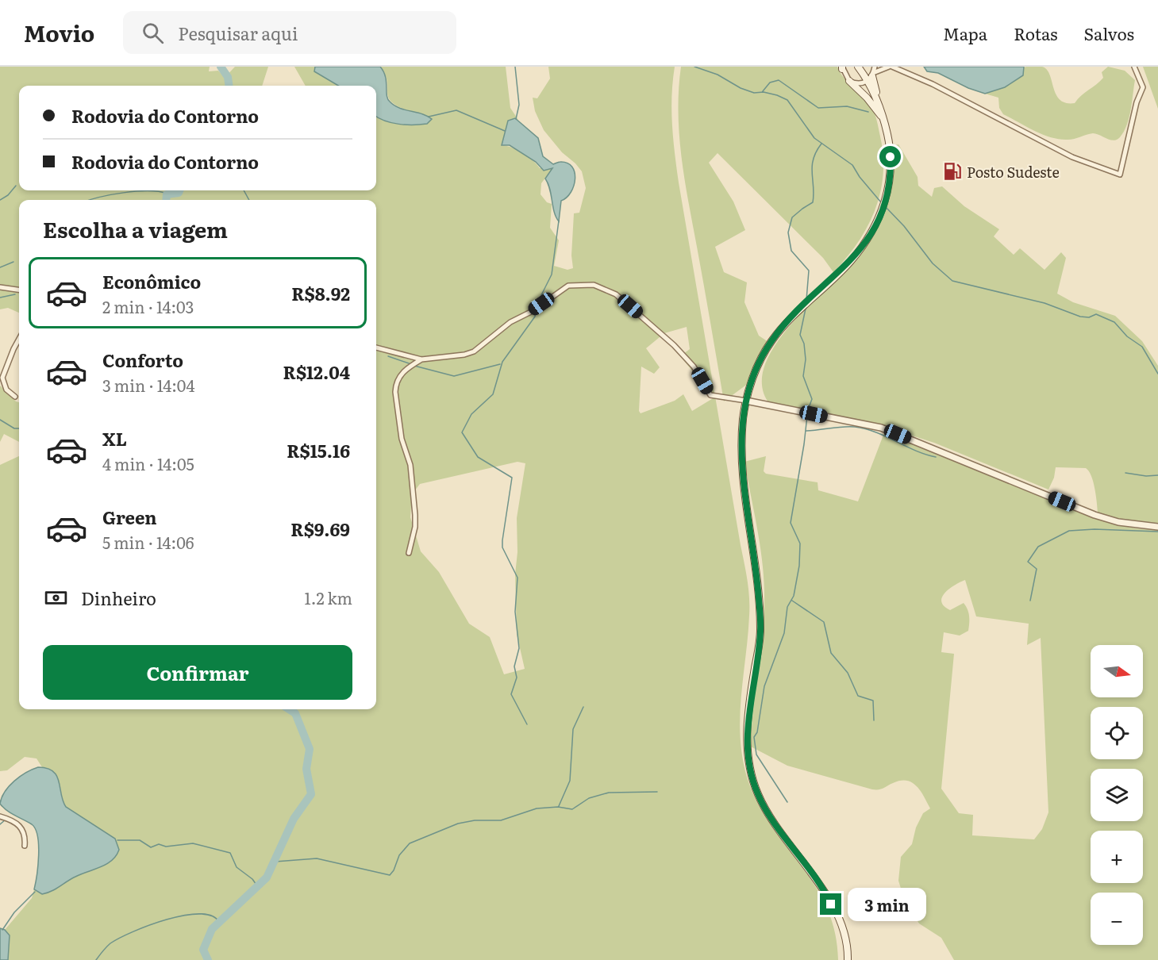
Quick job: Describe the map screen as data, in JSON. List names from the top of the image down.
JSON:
{
  "places": {
    "fuel station": ["Posto Sudeste"]
  },
  "north": "right",
  "page": {
    "header": "Movio",
    "search": "Pesquisar aqui",
    "nav": ["Mapa", "Rotas", "Salvos"],
    "banner": ["Rodovia do Contorno", "Rodovia do Contorno"],
    "heading": "Escolha a viagem",
    "list": [
      {
        "name": "Econômico",
        "note": "2 min · 14:03",
        "value": "R$8.92"
      },
      {
        "name": "Conforto",
        "note": "3 min · 14:04",
        "value": "R$12.04"
      },
      {
        "name": "XL",
        "note": "4 min · 14:05",
        "value": "R$15.16"
      },
      {
        "name": "Green",
        "note": "5 min · 14:06",
        "value": "R$9.69"
      }
    ],
    "pay": ["Dinheiro", "1.2 km"],
    "buttons": "Confirmar",
    "map_buttons": ["+", "−"],
    "bubble": "3 min"
  }
}
